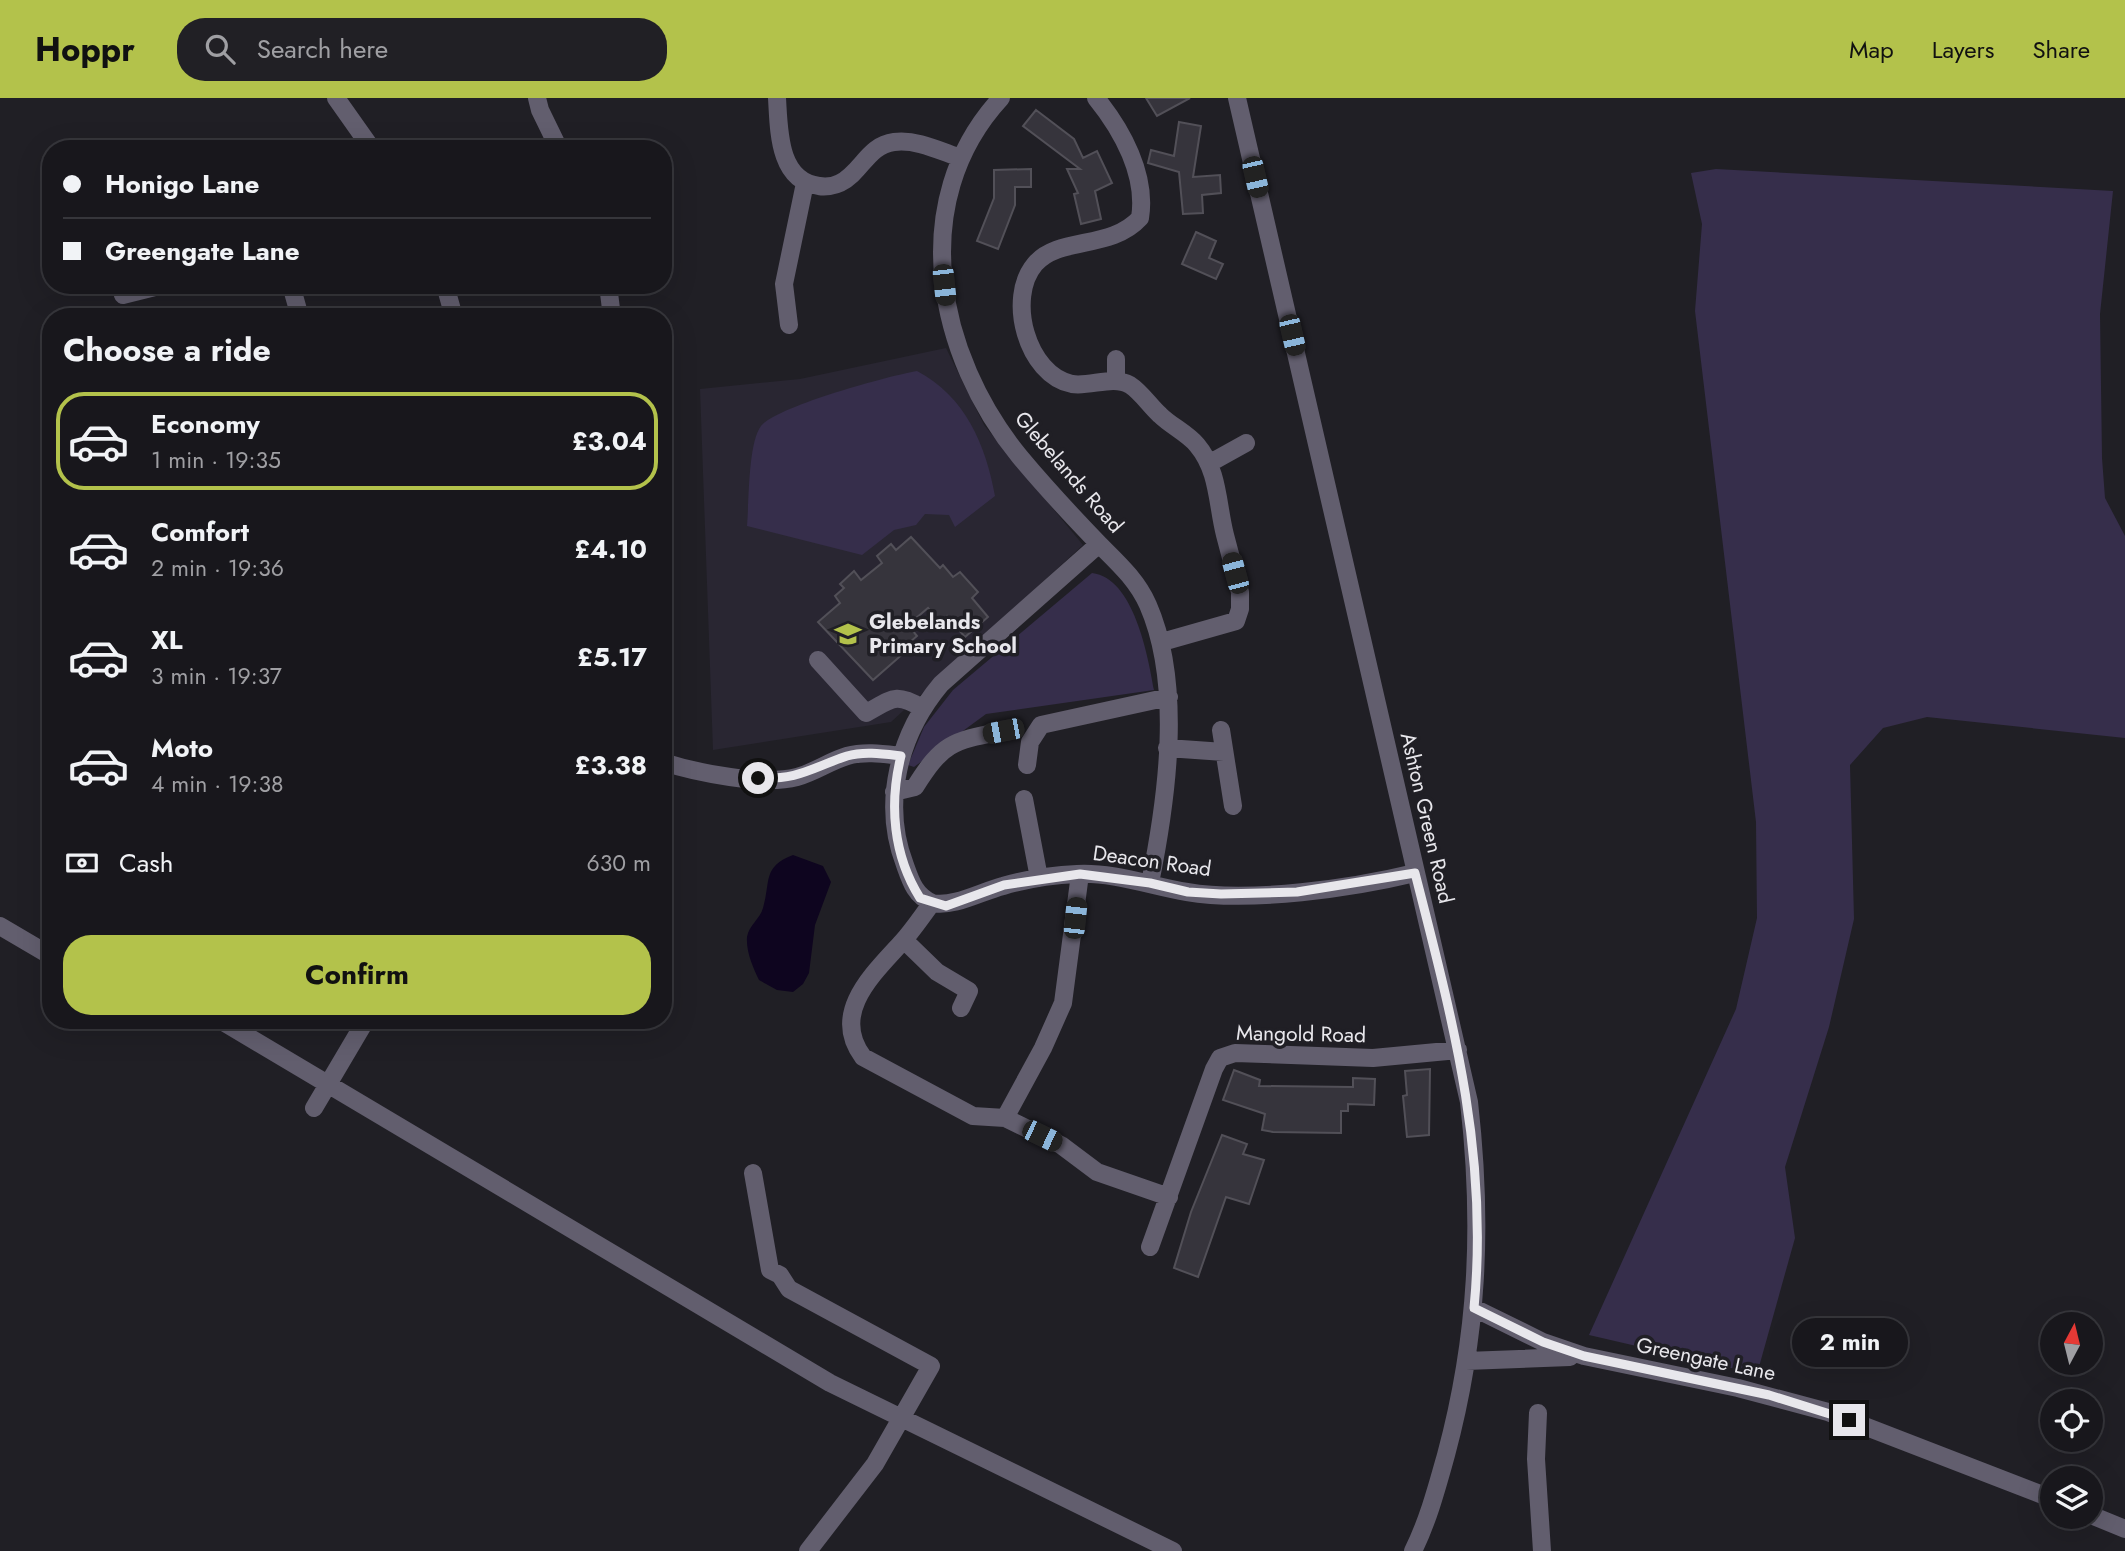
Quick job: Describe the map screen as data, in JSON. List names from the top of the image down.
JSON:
{
  "streets": {
    "street": [
      "Glebelands Road",
      "Ashton Green Road",
      "Deacon Road",
      "Mangold Road",
      "Greengate Lane"
    ]
  },
  "crossings": [
    ["Glebelands Road", "Deacon Road"],
    ["Ashton Green Road", "Deacon Road"],
    ["Ashton Green Road", "Mangold Road"],
    ["Ashton Green Road", "Greengate Lane"]
  ],
  "places": {
    "school or university": ["Glebelands Primary School"]
  },
  "north": "top",
  "page": {
    "header": "Hoppr",
    "search": "Search here",
    "nav": ["Map", "Layers", "Share"],
    "banner": ["Honigo Lane", "Greengate Lane"],
    "heading": "Choose a ride",
    "list": [
      {
        "name": "Economy",
        "note": "1 min · 19:35",
        "value": "£3.04"
      },
      {
        "name": "Comfort",
        "note": "2 min · 19:36",
        "value": "£4.10"
      },
      {
        "name": "XL",
        "note": "3 min · 19:37",
        "value": "£5.17"
      },
      {
        "name": "Moto",
        "note": "4 min · 19:38",
        "value": "£3.38"
      }
    ],
    "pay": ["Cash", "630 m"],
    "buttons": "Confirm",
    "bubble": "2 min"
  }
}
